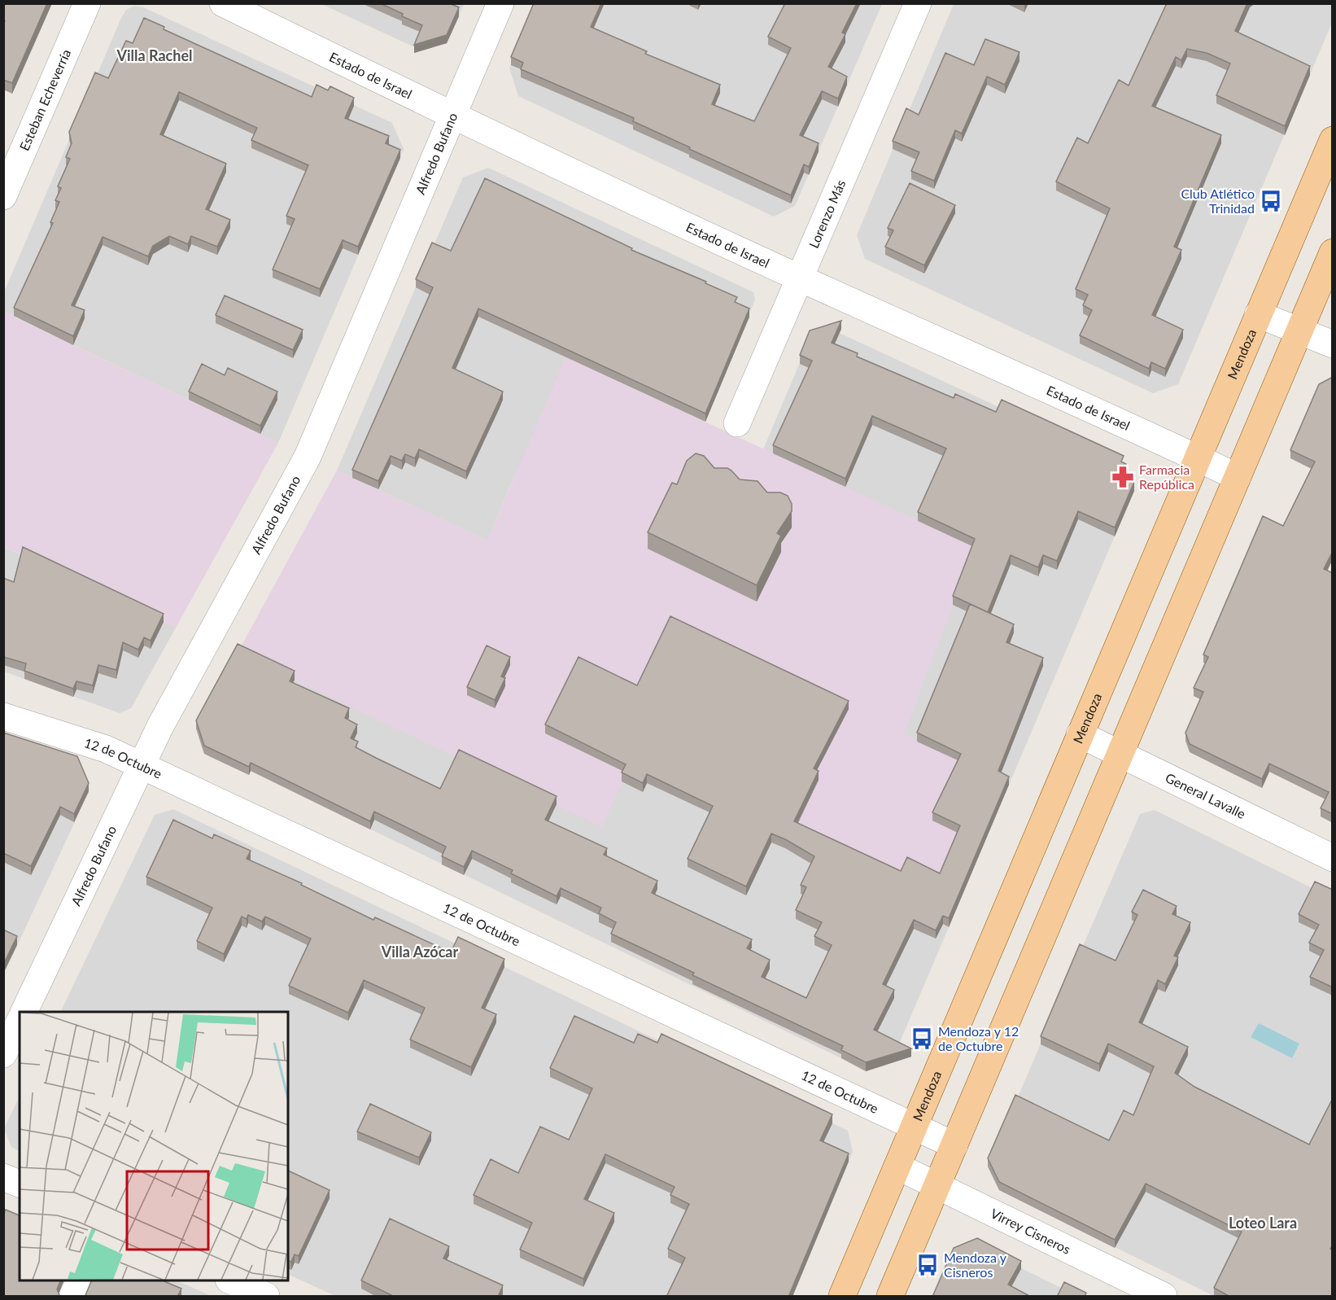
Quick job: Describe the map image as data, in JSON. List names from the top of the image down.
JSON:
{
  "streets": {
    "main road": ["Mendoza"],
    "street": [
      "Estado de Israel",
      "Esteban Echeverría",
      "Alfredo Bufano",
      "Lorenzo Más",
      "12 de Octubre",
      "General Lavalle",
      "Virrey Cisneros"
    ]
  },
  "crossings": [
    ["Estado de Israel", "Alfredo Bufano"],
    ["Estado de Israel", "Lorenzo Más"],
    ["Estado de Israel", "Mendoza"],
    ["Alfredo Bufano", "12 de Octubre"],
    ["Mendoza", "12 de Octubre"],
    ["Mendoza", "General Lavalle"],
    ["Mendoza", "Virrey Cisneros"]
  ],
  "districts": ["Villa Rachel", "Villa Azócar", "Loteo Lara"],
  "places": {
    "bus stop": ["Club Atlético Trinidad", "Mendoza y 12 de Octubre", "Mendoza y Cisneros"],
    "pharmacy": ["Farmacia República"]
  }
}
